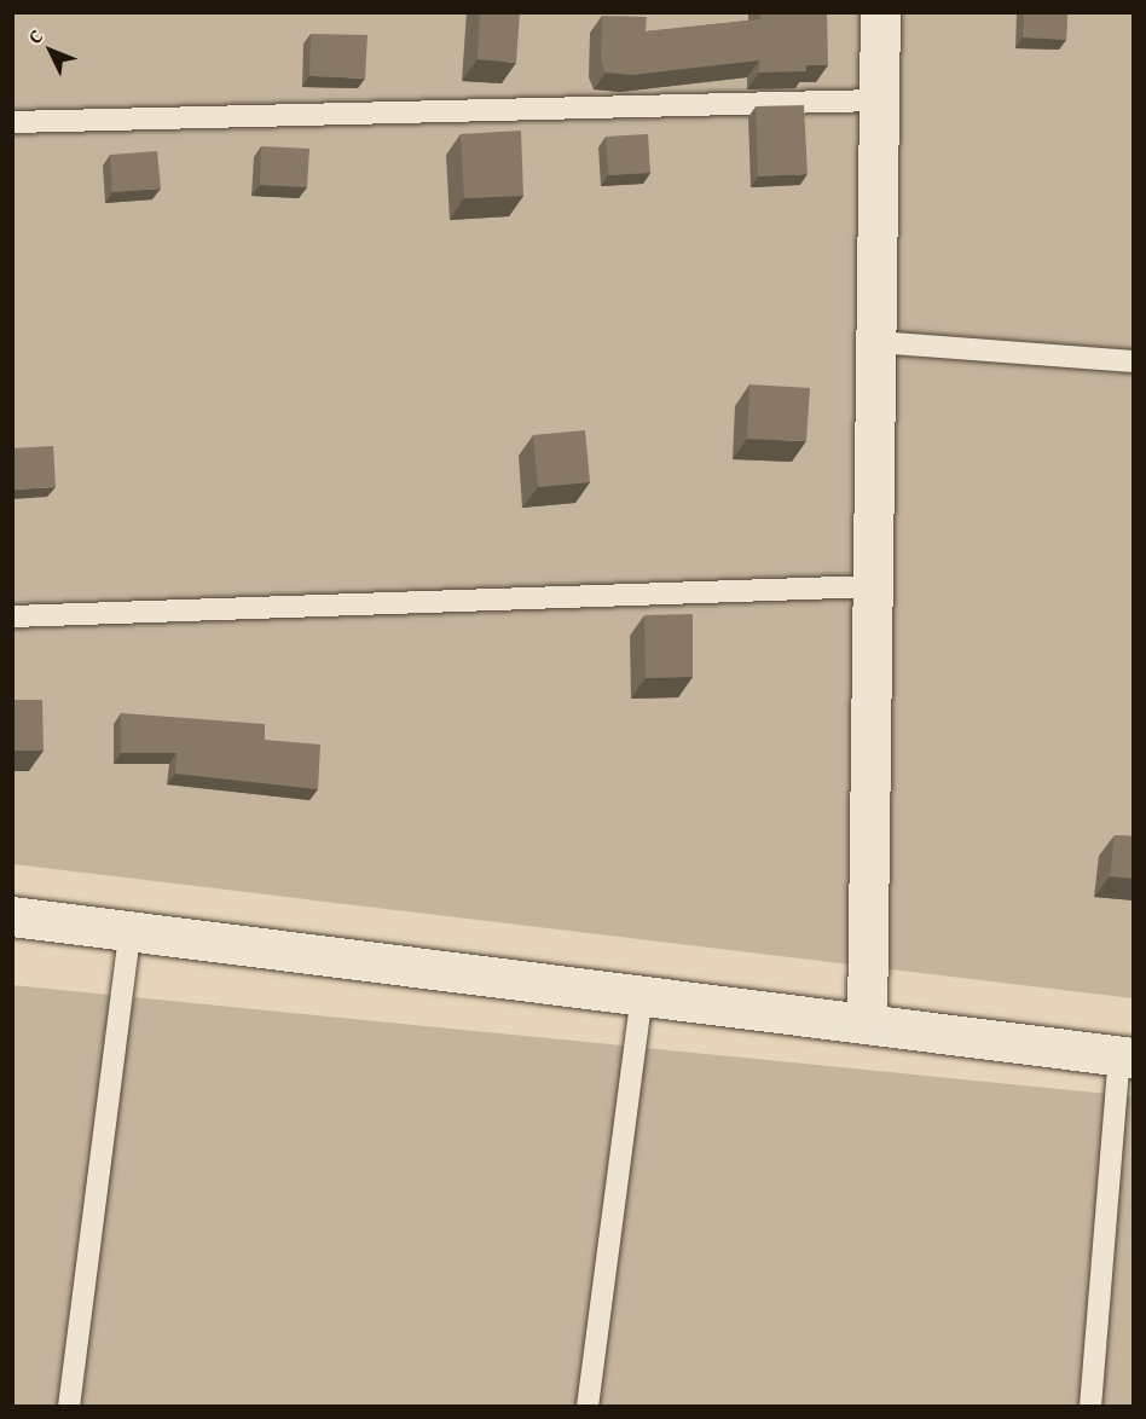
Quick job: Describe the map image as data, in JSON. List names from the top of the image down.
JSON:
{
  "north": "top left"
}
